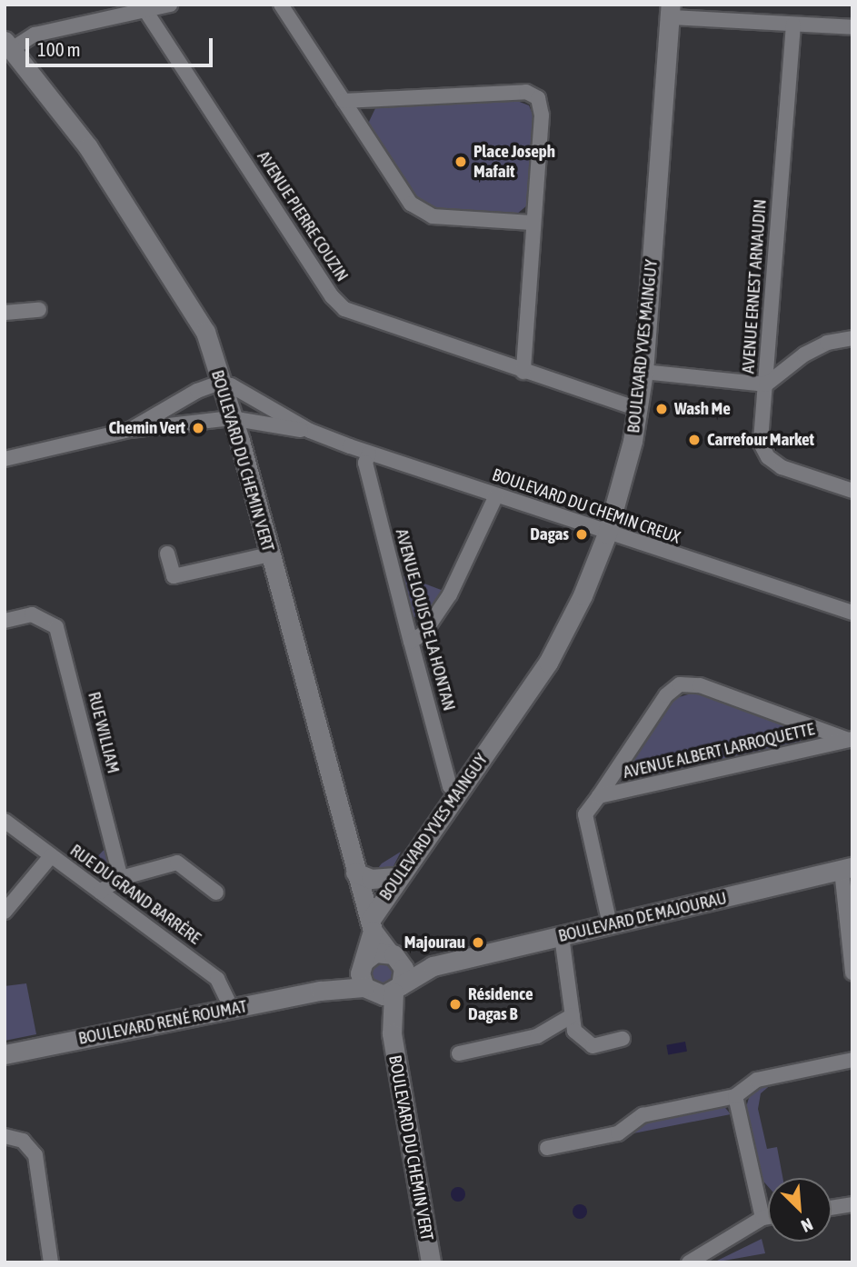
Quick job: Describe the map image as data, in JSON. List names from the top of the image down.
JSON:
{
  "streets": {
    "street": [
      "AVENUE PIERRE COUZIN",
      "AVENUE ERNEST ARNAUDIN",
      "BOULEVARD YVES MAINGUY",
      "BOULEVARD DU CHEMIN VERT",
      "BOULEVARD DU CHEMIN CREUX",
      "AVENUE LOUIS DE LA HONTAN",
      "RUE WILLIAM",
      "AVENUE ALBERT LARROQUETTE",
      "RUE DU GRAND BARRÈRE",
      "BOULEVARD DE MAJOURAU",
      "BOULEVARD RENÉ ROUMAT"
    ]
  },
  "crossings": [
    ["AVENUE PIERRE COUZIN", "BOULEVARD YVES MAINGUY"],
    ["BOULEVARD YVES MAINGUY", "BOULEVARD DU CHEMIN VERT"],
    ["BOULEVARD YVES MAINGUY", "BOULEVARD DU CHEMIN CREUX"],
    ["BOULEVARD YVES MAINGUY", "AVENUE LOUIS DE LA HONTAN"],
    ["BOULEVARD DU CHEMIN VERT", "BOULEVARD DU CHEMIN CREUX"],
    ["BOULEVARD DU CHEMIN VERT", "BOULEVARD DE MAJOURAU"],
    ["BOULEVARD DU CHEMIN VERT", "BOULEVARD RENÉ ROUMAT"],
    ["BOULEVARD DU CHEMIN CREUX", "AVENUE LOUIS DE LA HONTAN"],
    ["AVENUE ALBERT LARROQUETTE", "BOULEVARD DE MAJOURAU"],
    ["RUE DU GRAND BARRÈRE", "BOULEVARD RENÉ ROUMAT"]
  ],
  "places": [
    "Place Joseph Mafait",
    "Wash Me",
    "Chemin Vert",
    "Carrefour Market",
    "Dagas",
    "Majourau",
    "Résidence Dagas B"
  ],
  "scale_bar": "100 m",
  "north": "bottom right"
}
